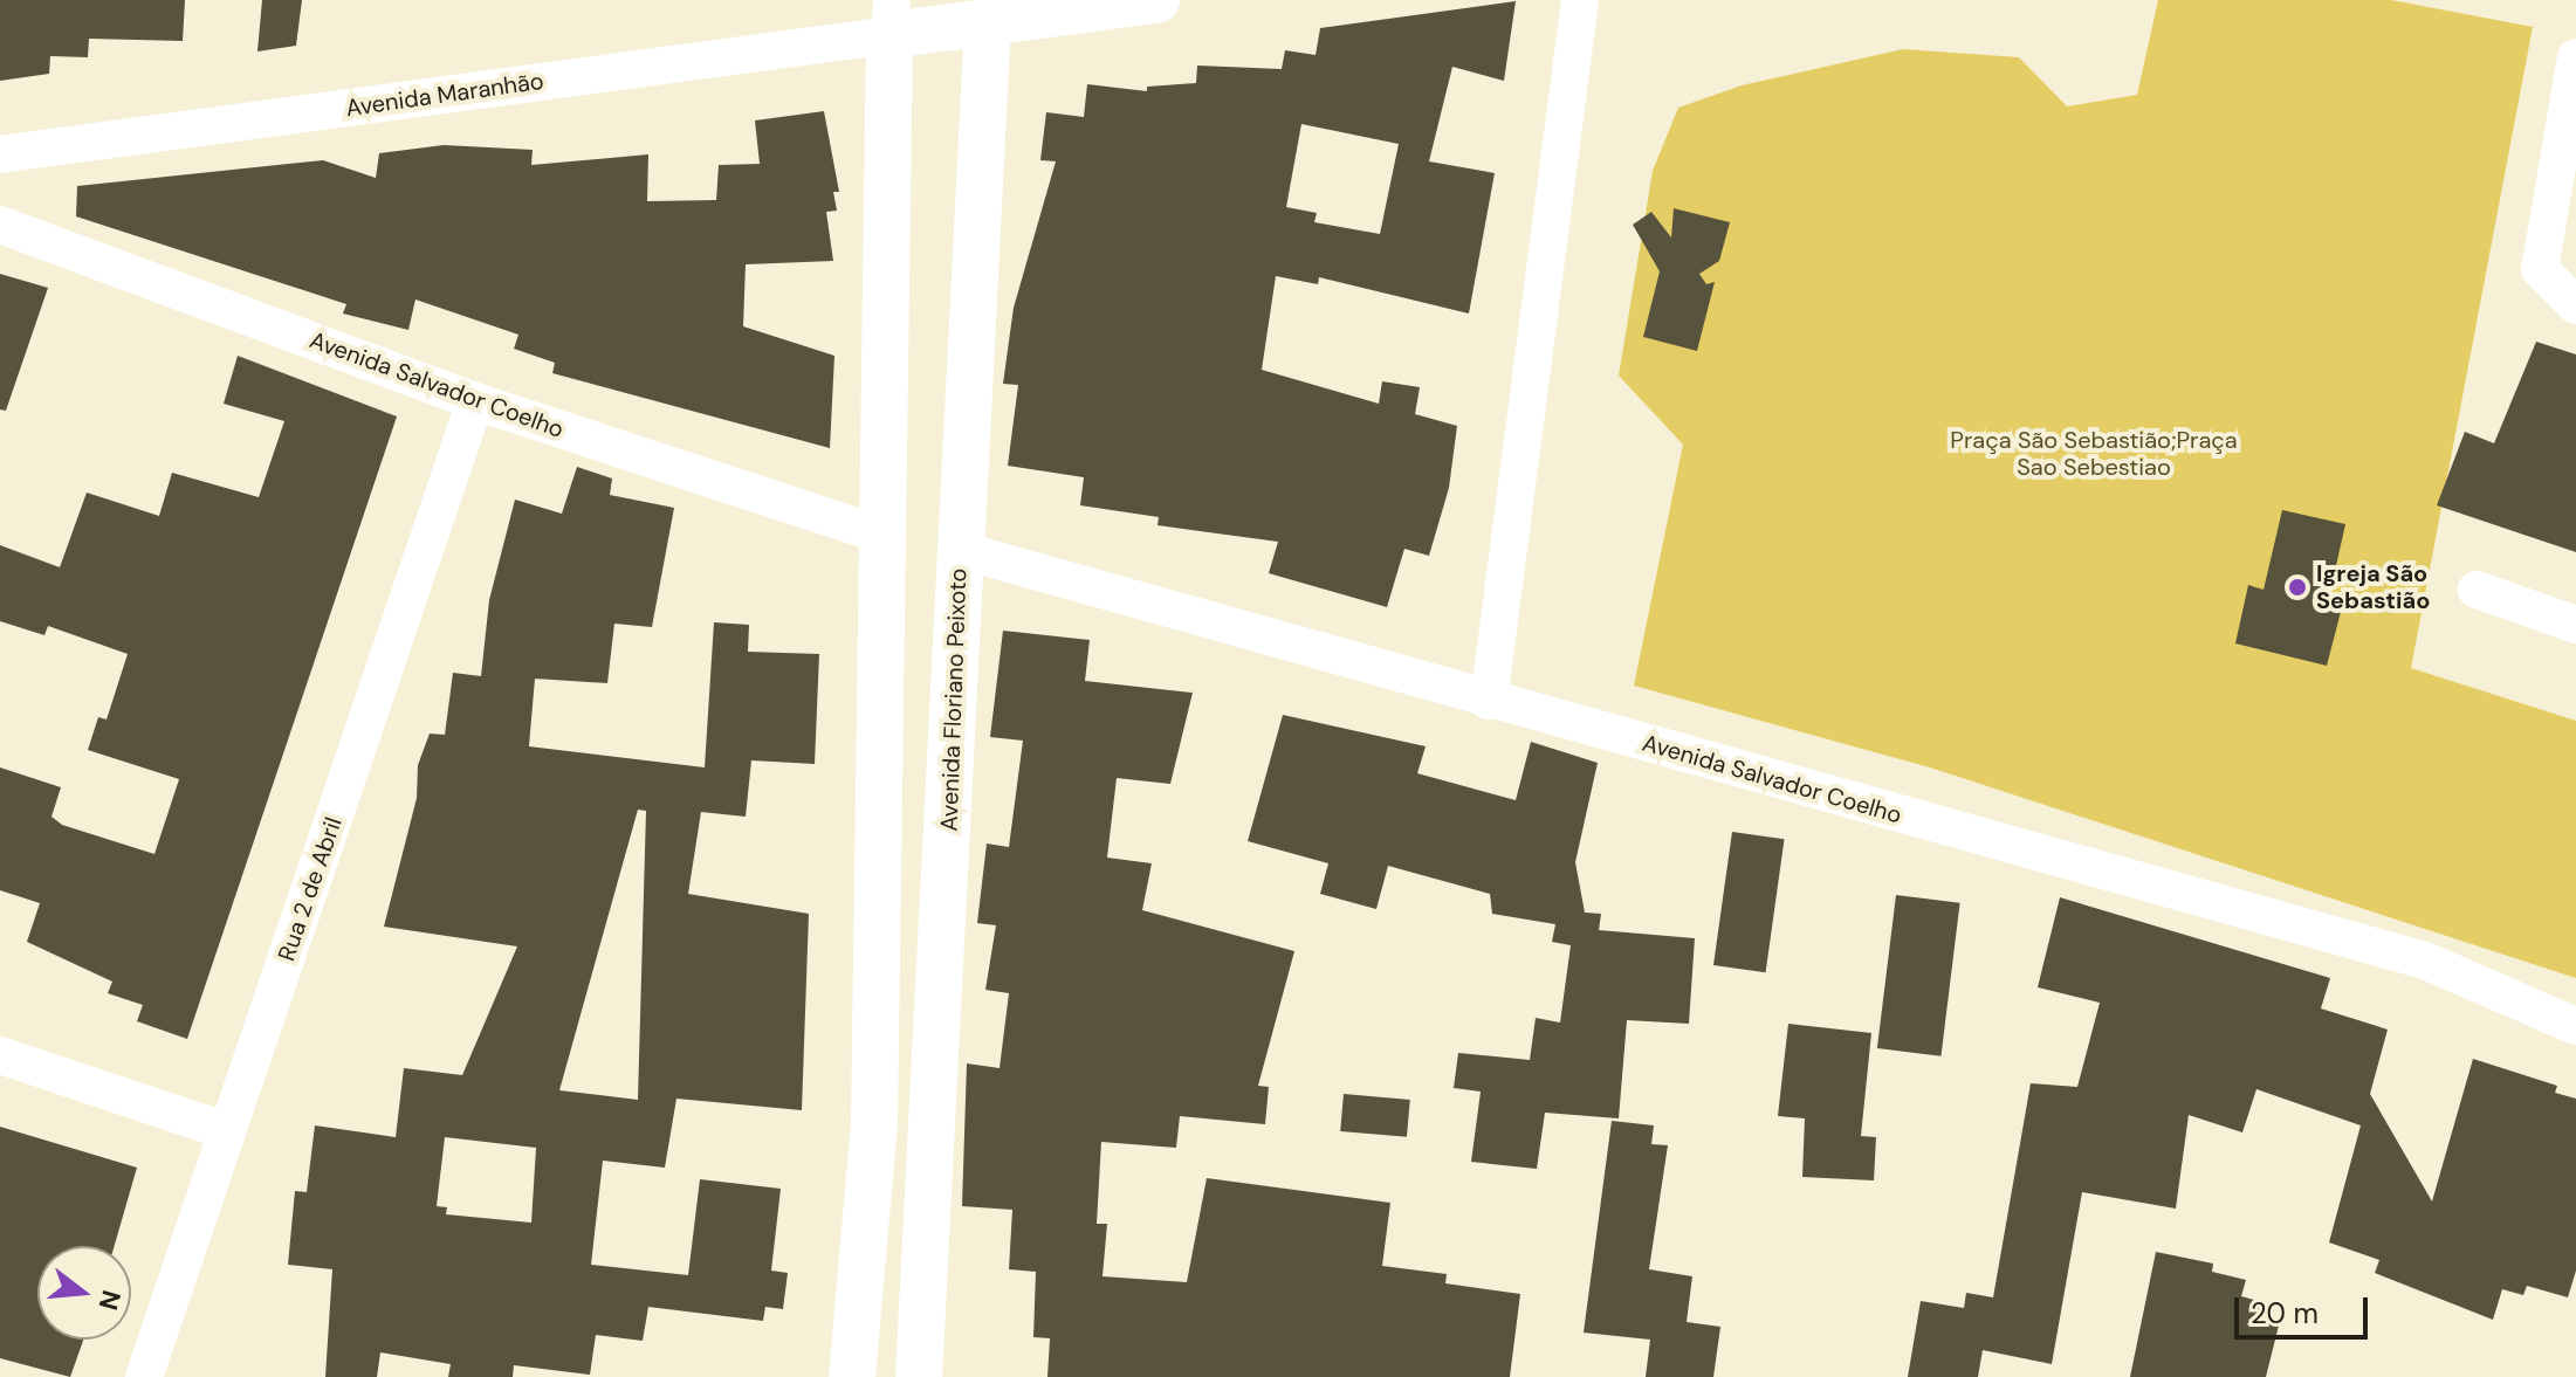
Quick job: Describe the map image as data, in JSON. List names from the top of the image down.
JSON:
{
  "streets": {
    "street": [
      "Avenida Maranhão",
      "Avenida Salvador Coelho",
      "Avenida Floriano Peixoto",
      "Rua 2 de Abril"
    ]
  },
  "crossings": [
    ["Avenida Salvador Coelho", "Avenida Floriano Peixoto"],
    ["Avenida Salvador Coelho", "Rua 2 de Abril"]
  ],
  "parks": ["Praça São Sebastião;Praça Sao Sebestiao"],
  "places": ["Igreja São Sebastião"],
  "scale_bar": "20 m",
  "north": "right"
}
